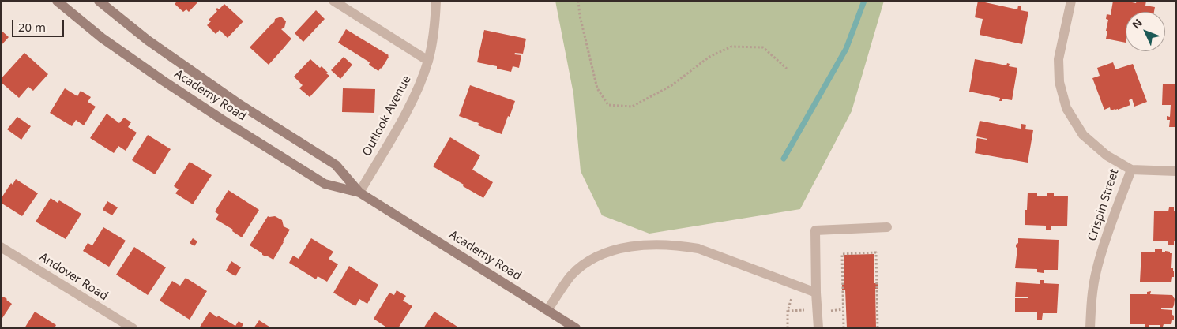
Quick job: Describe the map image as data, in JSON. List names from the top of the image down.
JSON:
{
  "streets": {
    "main road": ["Academy Road"],
    "street": ["Outlook Avenue", "Crispin Street", "Andover Road"]
  },
  "crossings": [
    ["Academy Road", "Outlook Avenue"]
  ],
  "scale_bar": "20 m",
  "north": "top left"
}
